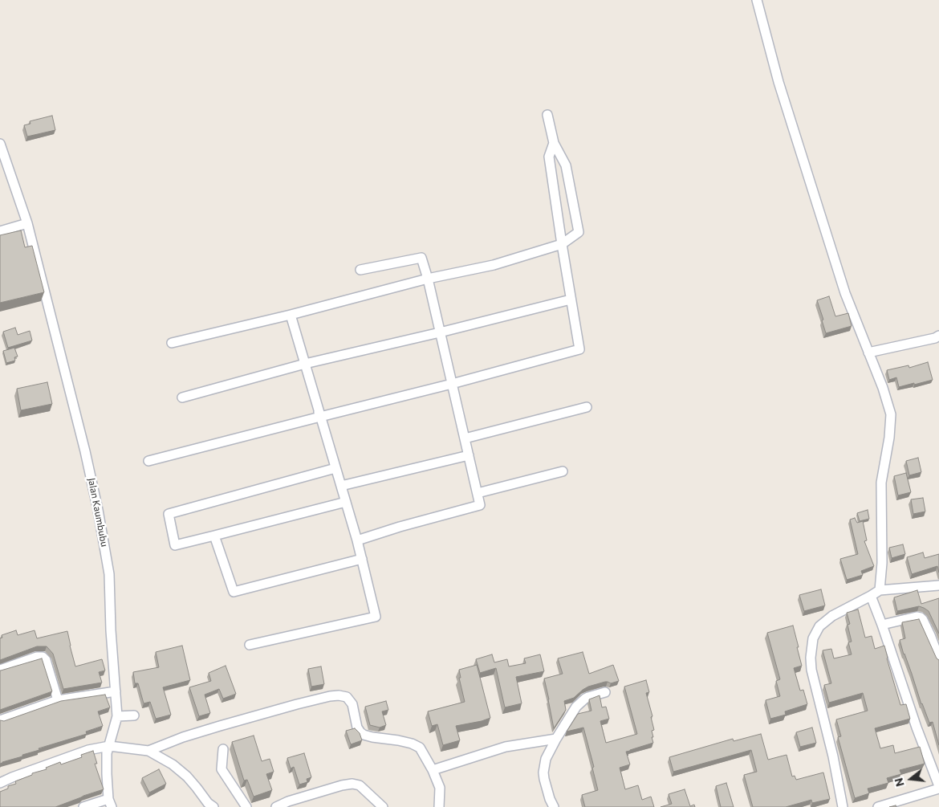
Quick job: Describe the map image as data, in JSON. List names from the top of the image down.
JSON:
{
  "streets": {
    "street": ["Jalan Kaumbubu"]
  },
  "north": "left"
}
